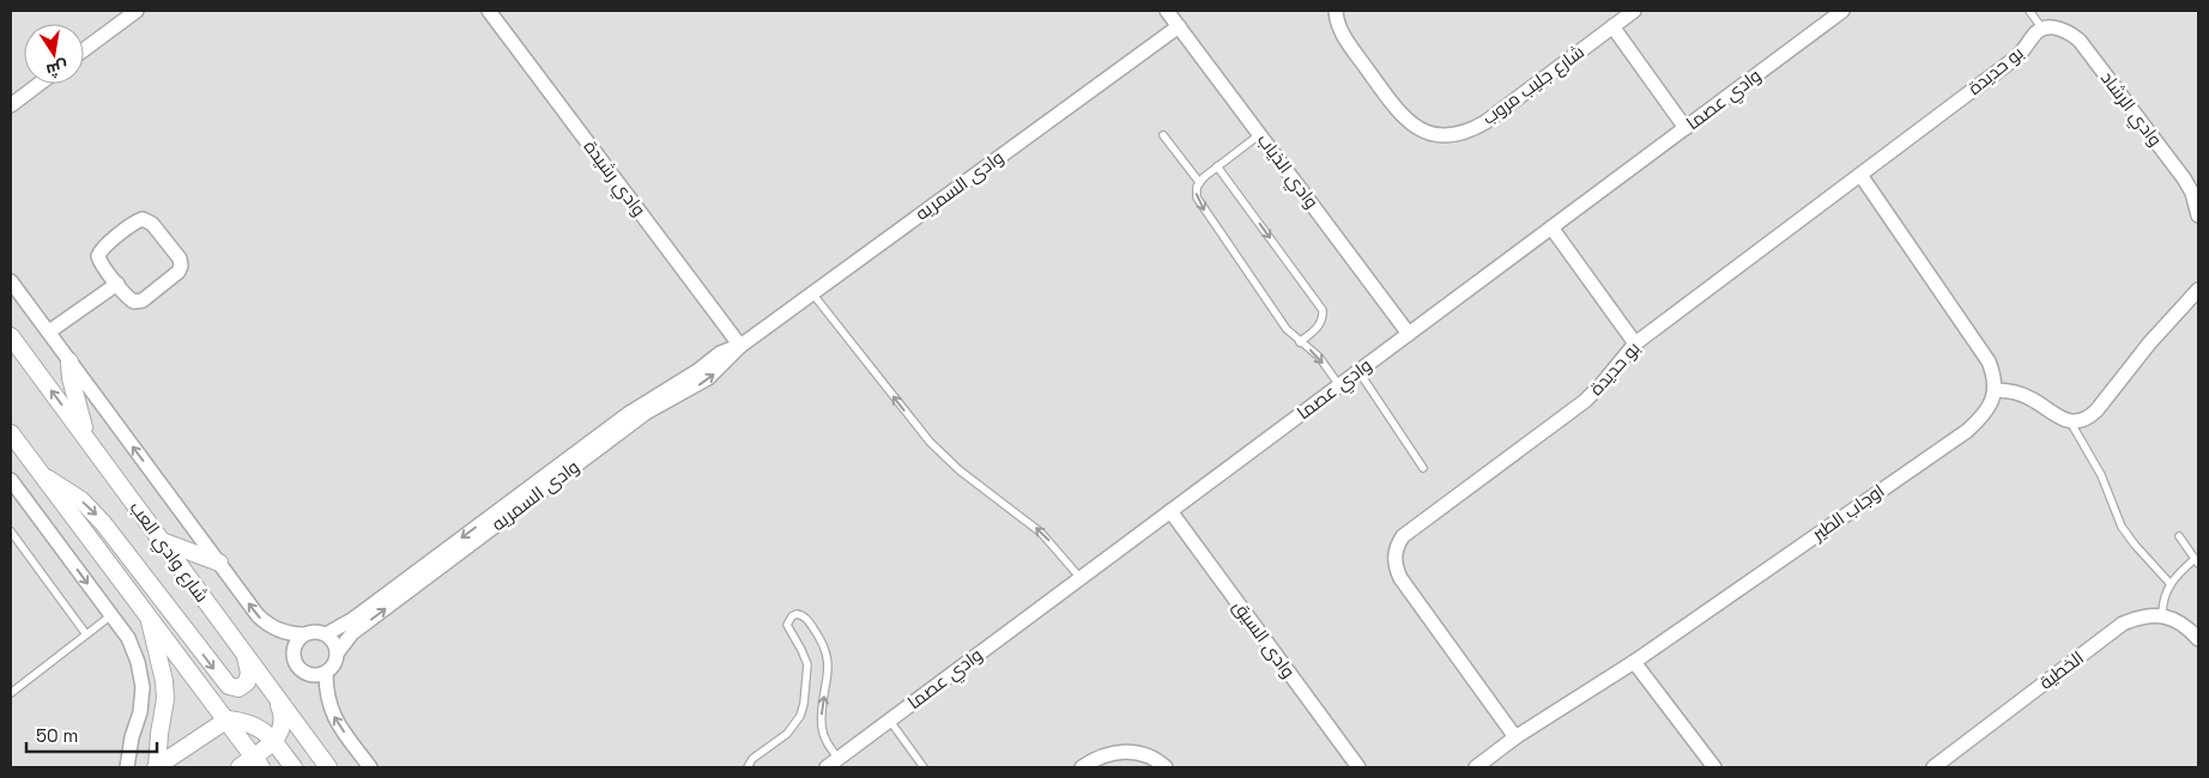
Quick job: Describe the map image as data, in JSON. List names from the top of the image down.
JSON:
{
  "streets": {
    "street": [
      "بو حديدة",
      "شارع جليب مروب",
      "وادي عصما",
      "وادي الرشاد",
      "وادي الذياب",
      "وادي رشيدة",
      "وادى السمريه",
      "اوجاب الطير",
      "شارع وادي العب",
      "وادى السيق",
      "الخطية"
    ]
  },
  "crossings": [
    ["بو حديدة", "وادي الرشاد"],
    ["بو حديدة", "اوجاب الطير"],
    ["وادي عصما", "وادي الذياب"],
    ["وادي عصما", "وادى السيق"],
    ["وادي الذياب", "وادى السمريه"],
    ["وادي رشيدة", "وادى السمريه"]
  ],
  "scale_bar": "50 m",
  "north": "bottom"
}
